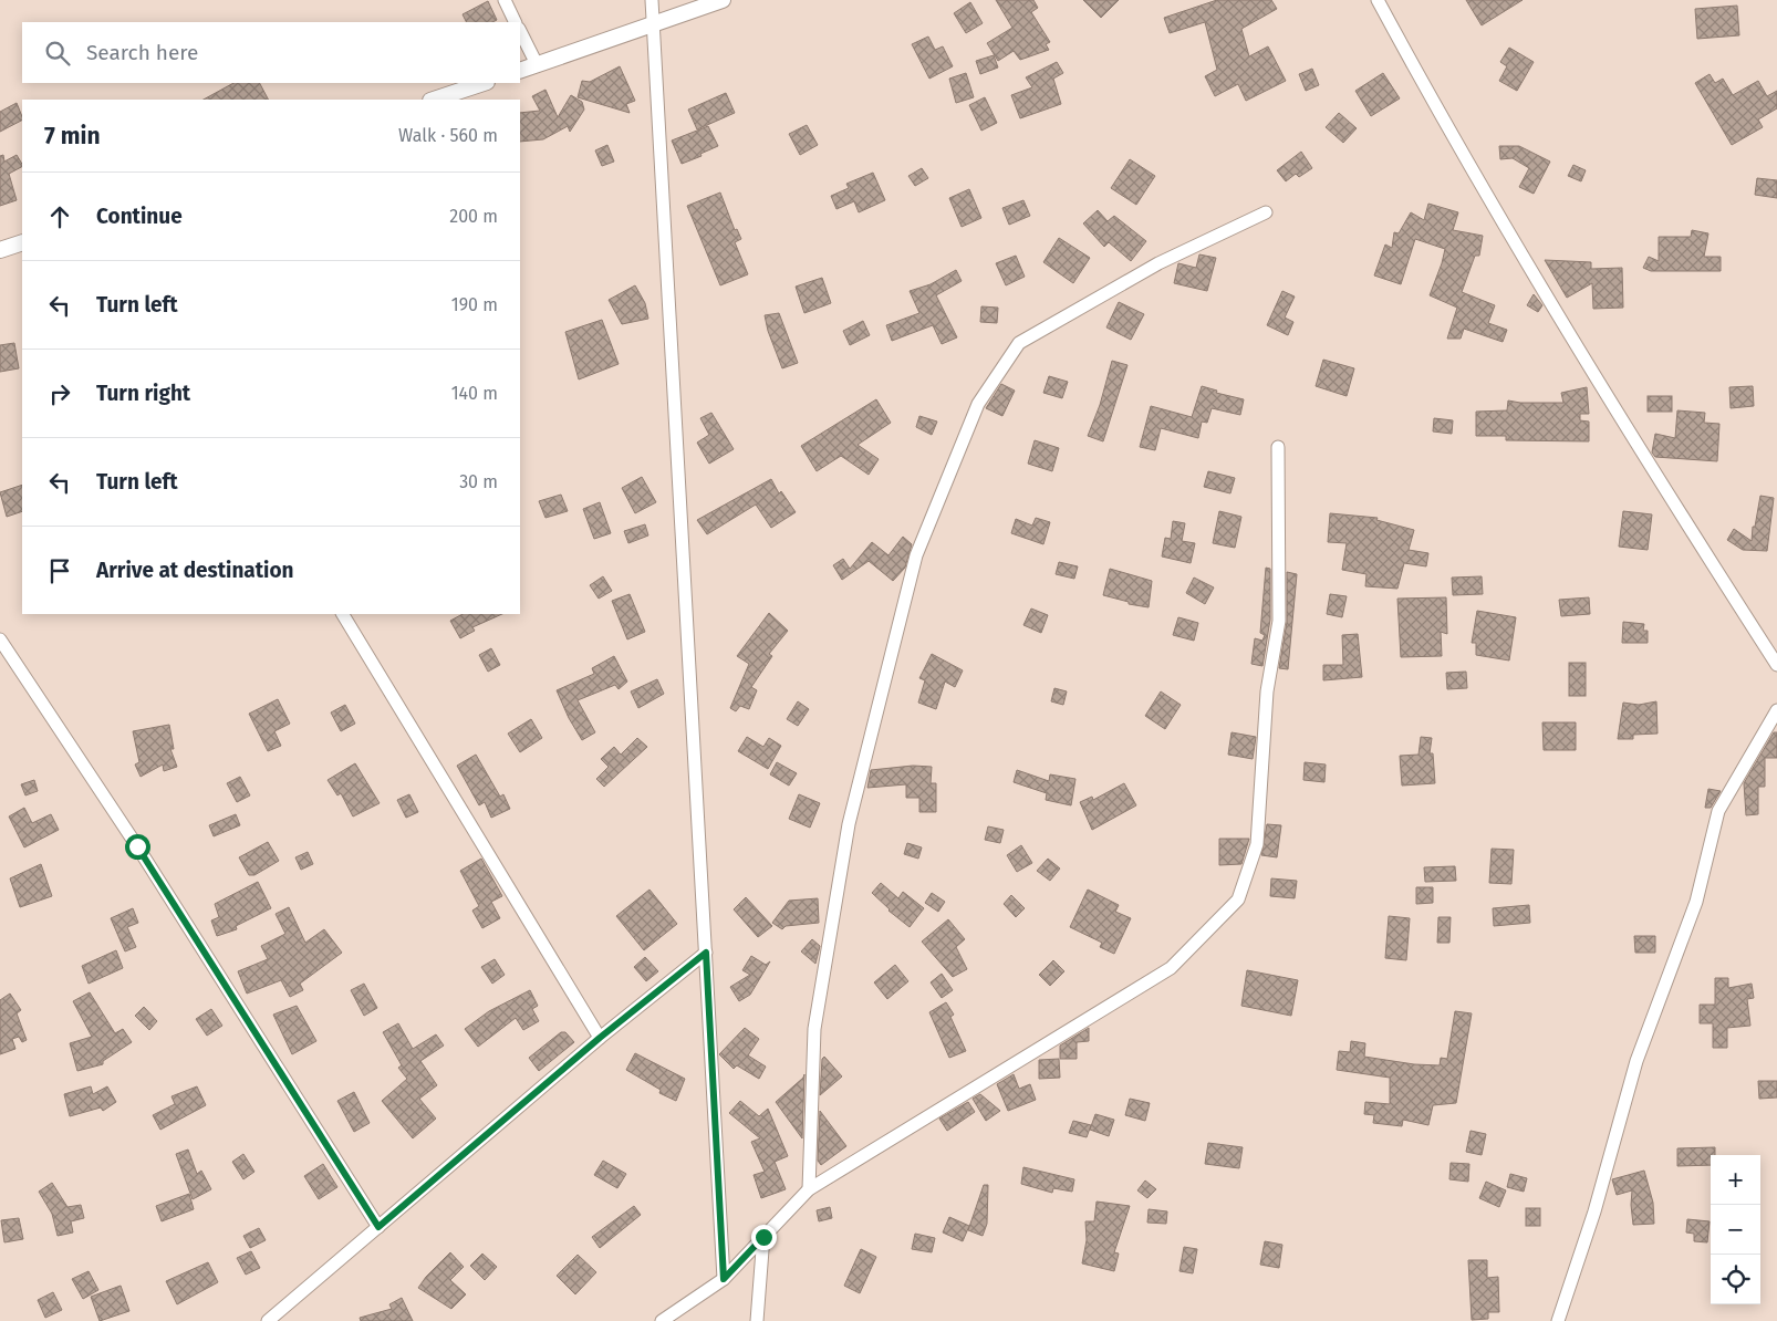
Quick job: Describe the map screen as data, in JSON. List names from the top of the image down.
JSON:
{
  "page": {
    "search": "Search here",
    "heading": ["7 min", "Walk · 560 m"],
    "list": [
      ["Continue", "200 m"],
      ["Turn left", "190 m"],
      ["Turn right", "140 m"],
      ["Turn left", "30 m"],
      "Arrive at destination"
    ],
    "map_buttons": ["+", "−"]
  }
}
